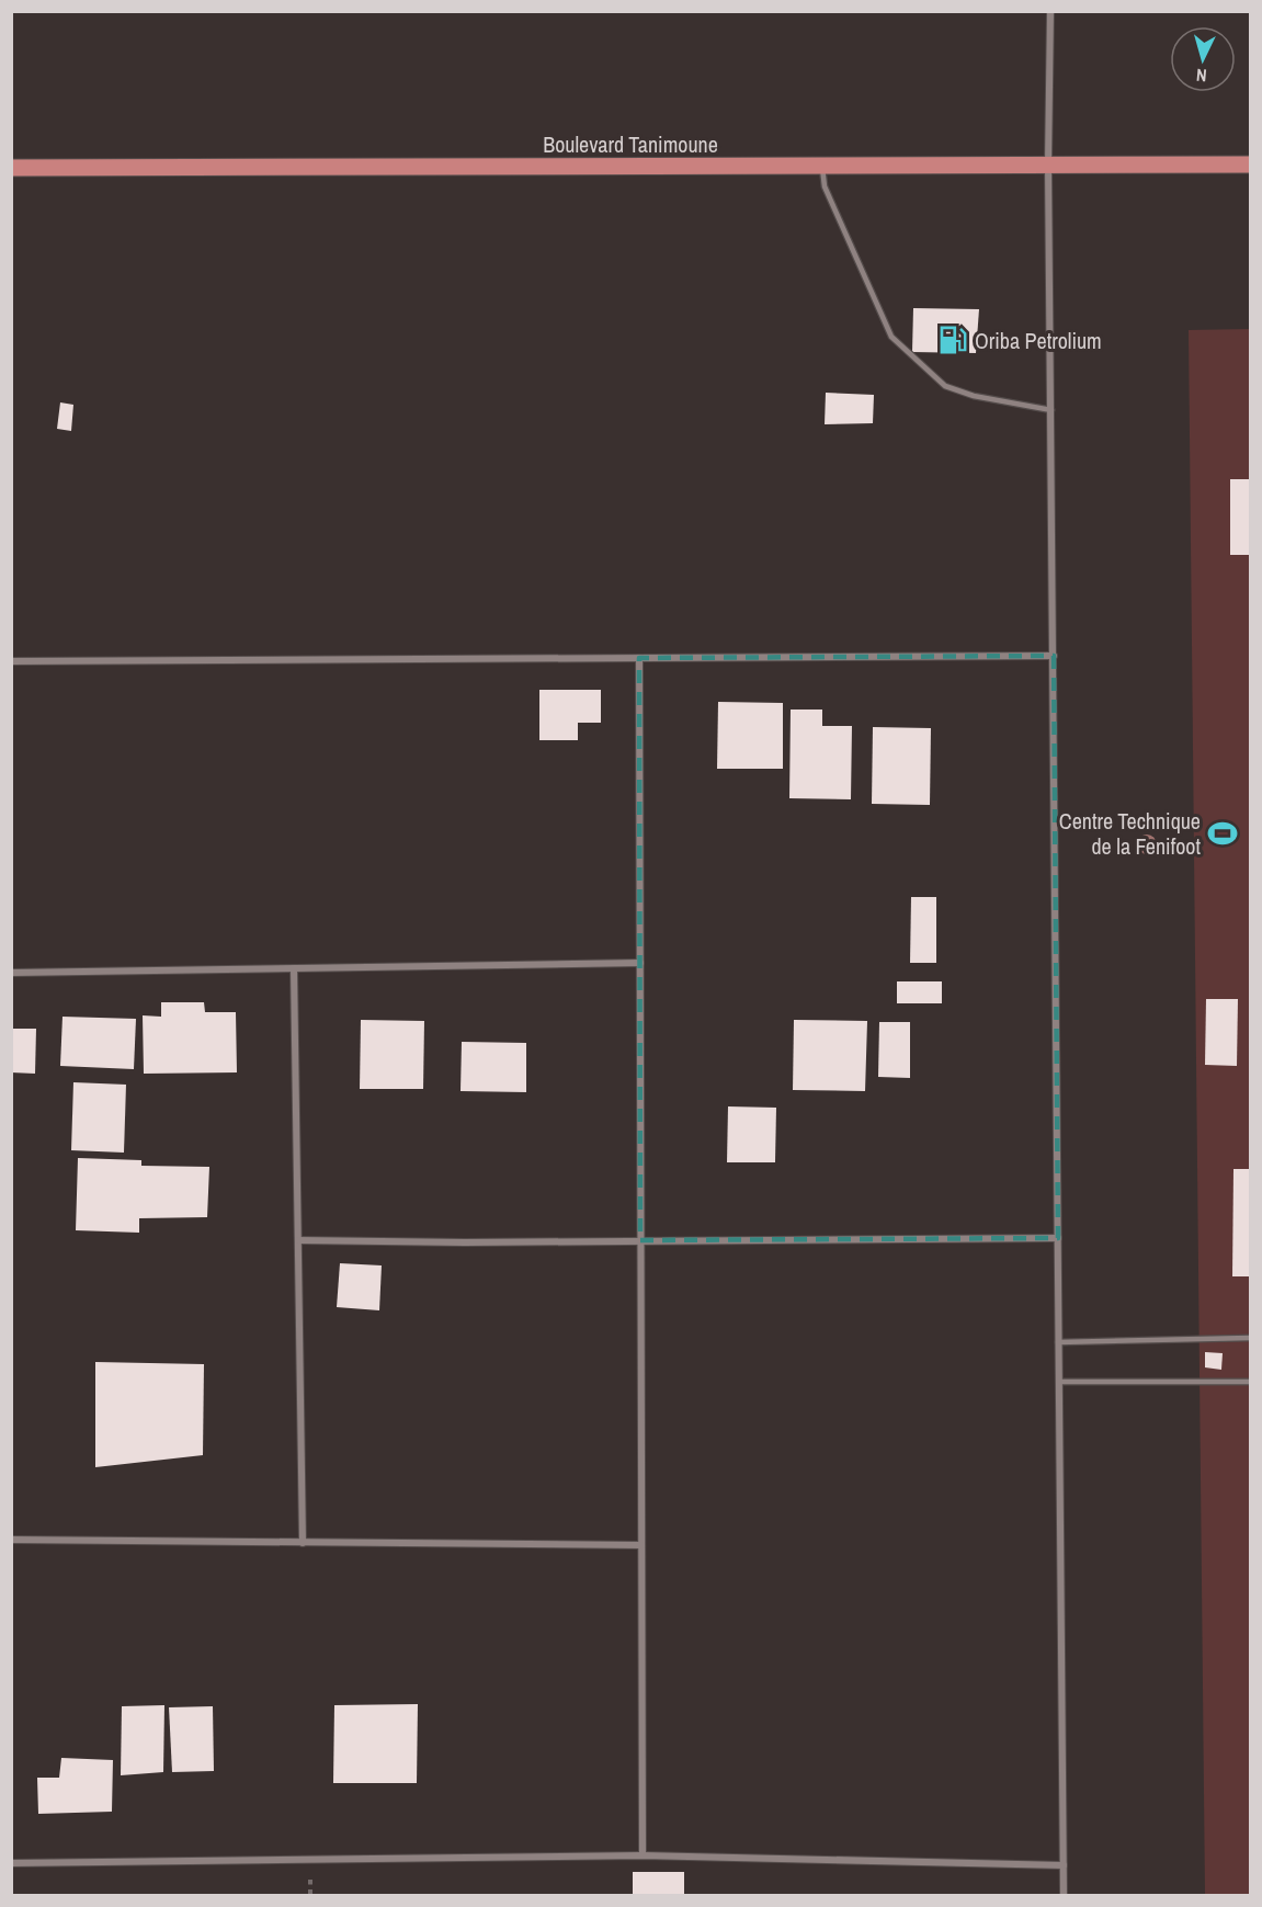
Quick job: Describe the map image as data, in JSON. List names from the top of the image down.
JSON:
{
  "streets": {
    "main road": ["Boulevard Tanimoune"]
  },
  "places": {
    "fuel station": ["Oriba Petrolium"],
    "sports": ["Centre Technique de la Fenifoot"]
  },
  "north": "bottom"
}
